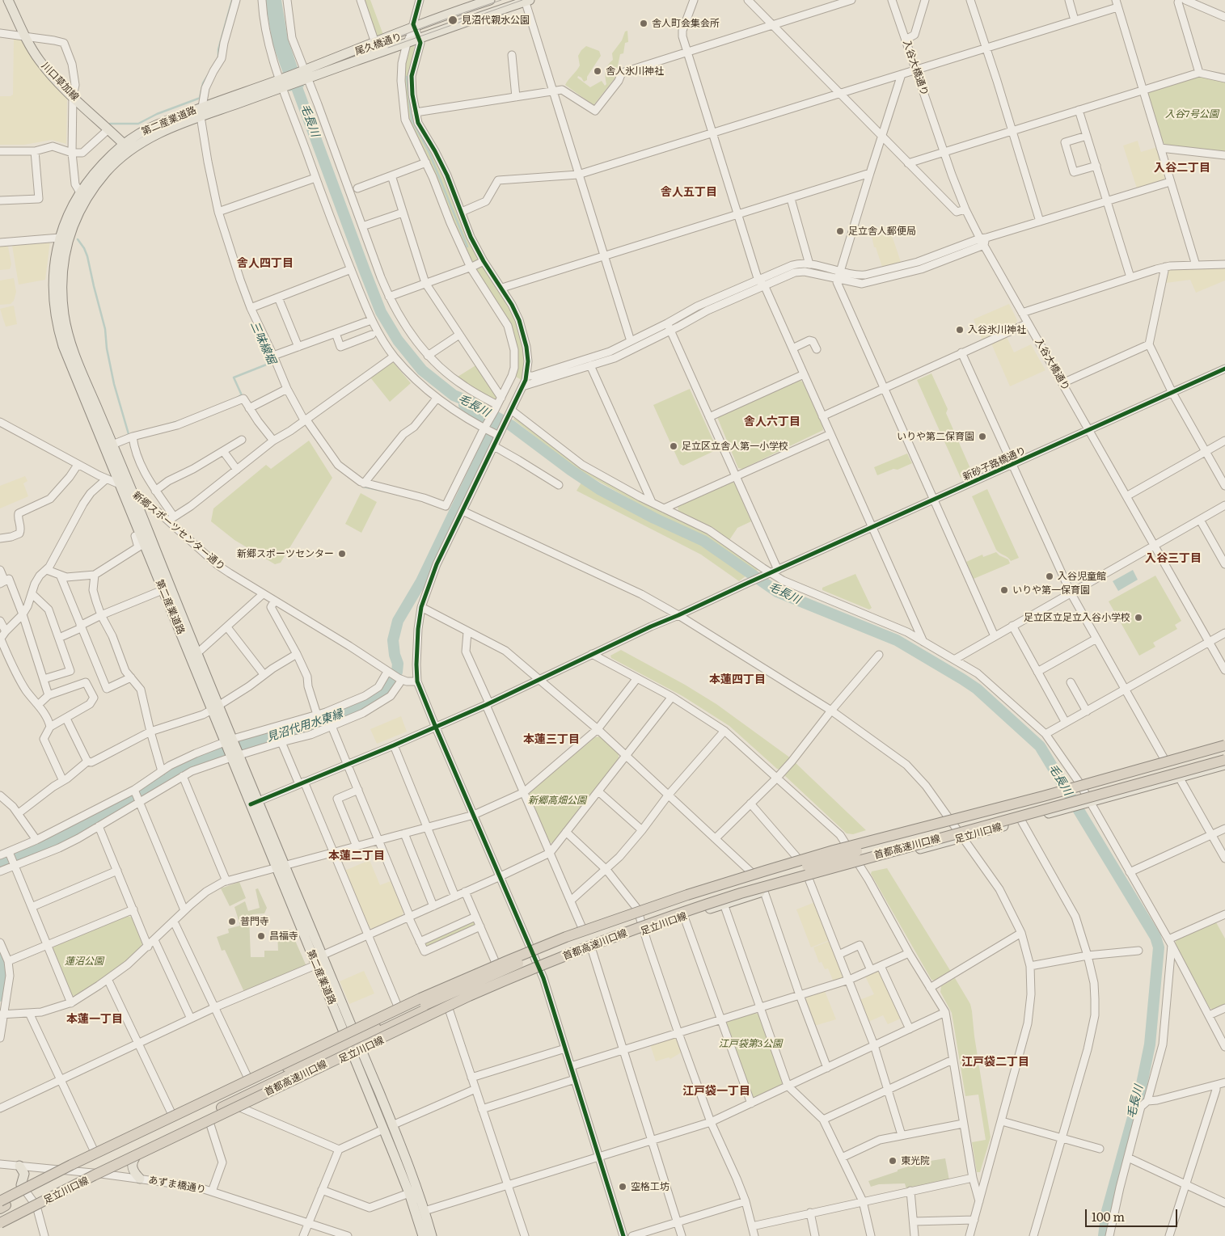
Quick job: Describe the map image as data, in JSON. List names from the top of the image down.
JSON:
{
  "streets": {
    "highway": ["首都高速川口線"],
    "main road": [
      "尾久橋通り",
      "川口草加線",
      "第二産業道路",
      "足立川口線"
    ],
    "street": [
      "入谷大橋通り",
      "新砂子路橋通り",
      "新郷スポーツセンター通り",
      "あずま橋通り"
    ]
  },
  "crossings": [
    ["尾久橋通り", "第二産業道路"],
    ["入谷大橋通り", "新砂子路橋通り"],
    ["川口草加線", "第二産業道路"],
    ["第二産業道路", "新砂子路橋通り"],
    ["第二産業道路", "新郷スポーツセンター通り"],
    ["第二産業道路", "足立川口線"],
    ["足立川口線", "首都高速川口線"],
    ["足立川口線", "あずま橋通り"]
  ],
  "districts": [
    "入谷二丁目",
    "舎人五丁目",
    "舎人四丁目",
    "舎人六丁目",
    "入谷三丁目",
    "本蓮四丁目",
    "本蓮三丁目",
    "本蓮二丁目",
    "本蓮一丁目",
    "江戸袋二丁目",
    "江戸袋一丁目"
  ],
  "water": ["毛長川", "三味線堀", "見沼代用水東縁"],
  "parks": [
    "入谷7号公園",
    "新郷高畑公園",
    "蓮沼公園",
    "江戸袋第3公園"
  ],
  "places": [
    "見沼代親水公園",
    "舎人町会集会所",
    "舎人氷川神社",
    "足立舎人郵便局",
    "入谷氷川神社",
    "いりや第二保育園",
    "足立区立舎人第一小学校",
    "新郷スポーツセンター",
    "入谷児童館",
    "いりや第一保育園",
    "足立区立足立入谷小学校",
    "普門寺",
    "昌福寺",
    "東光院",
    "空格工坊"
  ],
  "scale_bar": "100 m"
}
